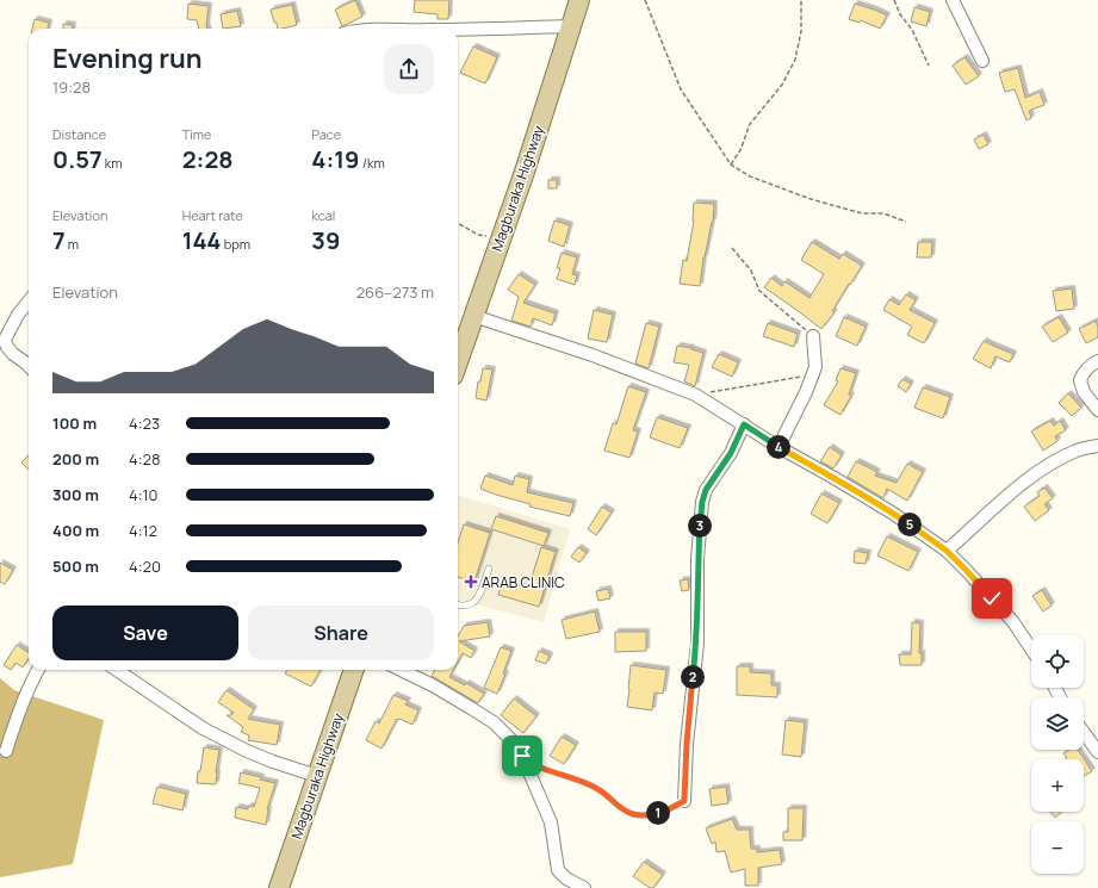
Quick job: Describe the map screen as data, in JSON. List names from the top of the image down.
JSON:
{
  "streets": {
    "main road": ["Magburaka Highway"]
  },
  "places": {
    "health": ["ARAB CLINIC"]
  },
  "page": {
    "heading": ["Evening run", "19:28"],
    "stats": [
      ["Distance", "0.57 km"],
      ["Time", "2:28"],
      ["Pace", "4:19 /km"],
      ["Elevation", "7 m"],
      ["Heart rate", "144 bpm"],
      ["kcal", "39"]
    ],
    "chart": ["Elevation", "266–273 m"],
    "list": [
      {
        "name": "100 m",
        "note": "4:23"
      },
      {
        "name": "200 m",
        "note": "4:28"
      },
      {
        "name": "300 m",
        "note": "4:10"
      },
      {
        "name": "400 m",
        "note": "4:12"
      },
      {
        "name": "500 m",
        "note": "4:20"
      }
    ],
    "pins": [
      "4",
      "5",
      "3",
      "2",
      "1"
    ],
    "buttons": ["Save", "Share"],
    "map_buttons": ["+", "−"]
  }
}
